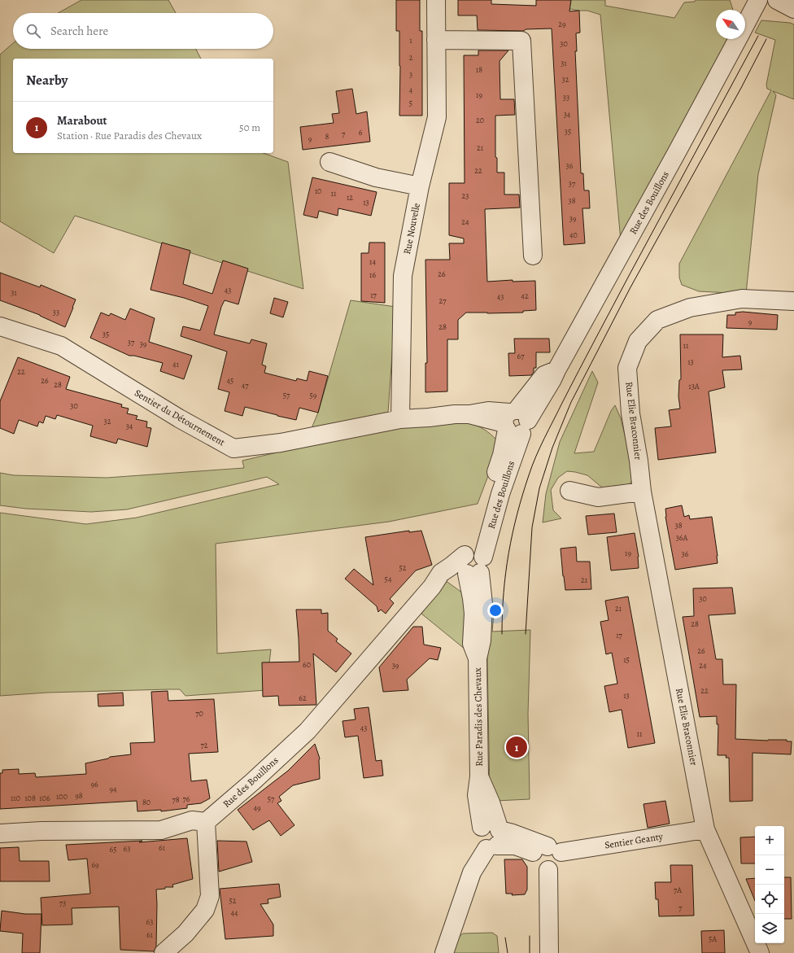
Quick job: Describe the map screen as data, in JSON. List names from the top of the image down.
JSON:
{
  "streets": {
    "street": [
      "Rue des Bouillons",
      "Rue Nouvelle",
      "Sentier du Détournement",
      "Rue Elie Braconnier",
      "Rue Paradis des Chevaux",
      "Sentier Geanty"
    ]
  },
  "crossings": [
    ["Rue des Bouillons", "Sentier du Détournement"],
    ["Rue des Bouillons", "Rue Paradis des Chevaux"],
    ["Rue Nouvelle", "Sentier du Détournement"],
    ["Rue Elie Braconnier", "Sentier Geanty"],
    ["Rue Paradis des Chevaux", "Sentier Geanty"]
  ],
  "house_numbers": [
    "29",
    "1",
    "30",
    "2",
    "31",
    "18",
    "3",
    "32",
    "4",
    "19",
    "33",
    "5",
    "34",
    "20",
    "35",
    "6",
    "7",
    "8",
    "9",
    "21",
    "36",
    "22",
    "37",
    "10",
    "11",
    "23",
    "12",
    "38",
    "13",
    "39",
    "24",
    "40",
    "14",
    "26",
    "16",
    "43",
    "31",
    "17",
    "42",
    "43",
    "27",
    "33",
    "9",
    "28",
    "35",
    "37",
    "39",
    "11",
    "67",
    "13",
    "41",
    "22",
    "26",
    "45",
    "28",
    "47",
    "13A",
    "57",
    "59",
    "30",
    "32",
    "34",
    "38",
    "36A",
    "19",
    "36",
    "52",
    "54",
    "21",
    "30",
    "21",
    "28",
    "17",
    "26",
    "15",
    "60",
    "39",
    "24",
    "22",
    "13",
    "62",
    "70",
    "43",
    "11",
    "72",
    "96",
    "94",
    "98",
    "100",
    "110",
    "108",
    "106",
    "76",
    "57",
    "78",
    "80",
    "49",
    "61",
    "63",
    "65",
    "69",
    "7A",
    "52",
    "73",
    "7",
    "44",
    "63",
    "61",
    "5A"
  ],
  "north": "top left",
  "page": {
    "search": "Search here",
    "heading": "Nearby",
    "list": [
      {
        "mark": "1",
        "name": "Marabout",
        "note": "Station · Rue Paradis des Chevaux",
        "value": "50 m"
      }
    ],
    "pins": "1",
    "map_buttons": ["+", "−"]
  }
}
